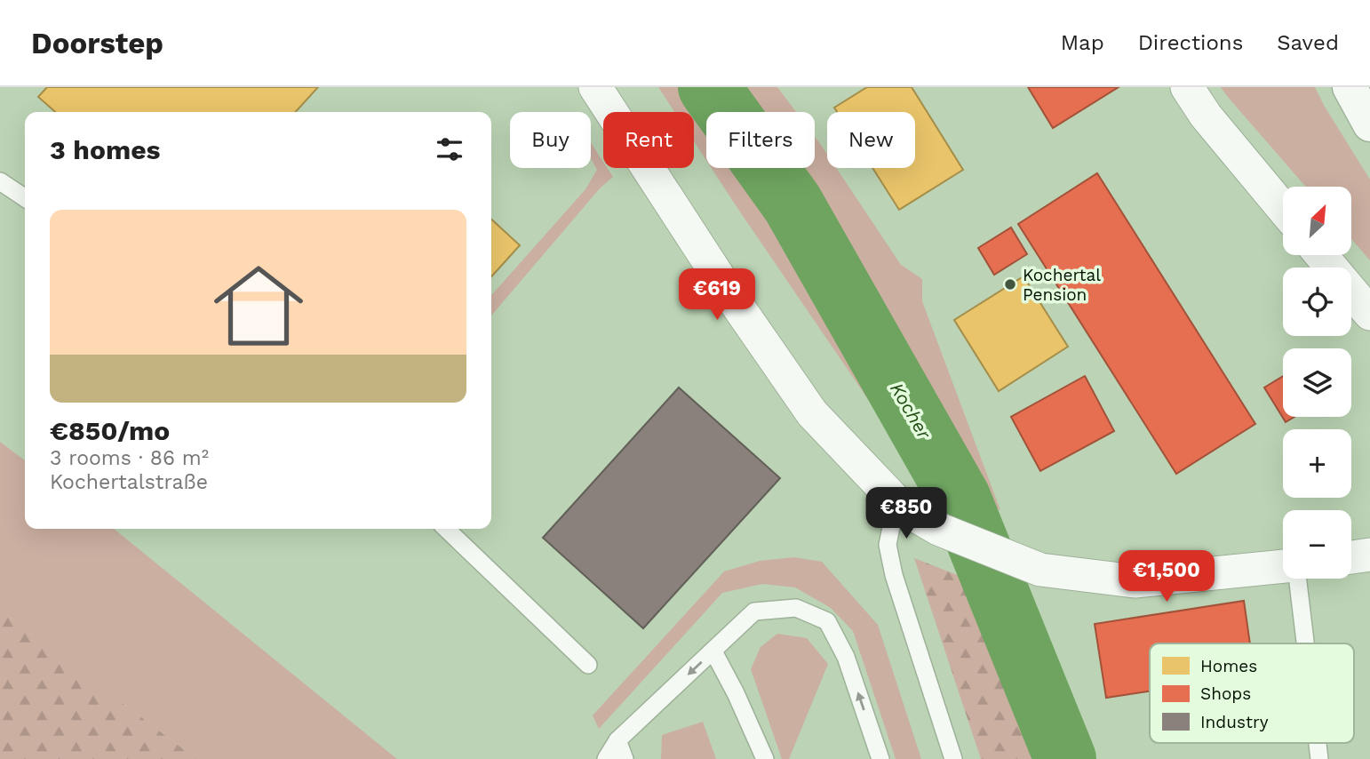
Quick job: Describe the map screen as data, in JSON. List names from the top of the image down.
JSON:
{
  "water": ["Kocher"],
  "places": ["Kochertal Pension"],
  "legend": ["Homes", "Shops", "Industry"],
  "north": "top right",
  "page": {
    "header": "Doorstep",
    "nav": ["Map", "Directions", "Saved"],
    "chip": [
      "Buy",
      "Rent",
      "Filters",
      "New"
    ],
    "heading": "3 homes",
    "map_buttons": ["+", "−"],
    "list": [
      {
        "name": "€850/mo",
        "note": "3 rooms · 86 m² · Kochertalstraße"
      }
    ],
    "price": ["€619", "€850", "€1,500"]
  }
}
